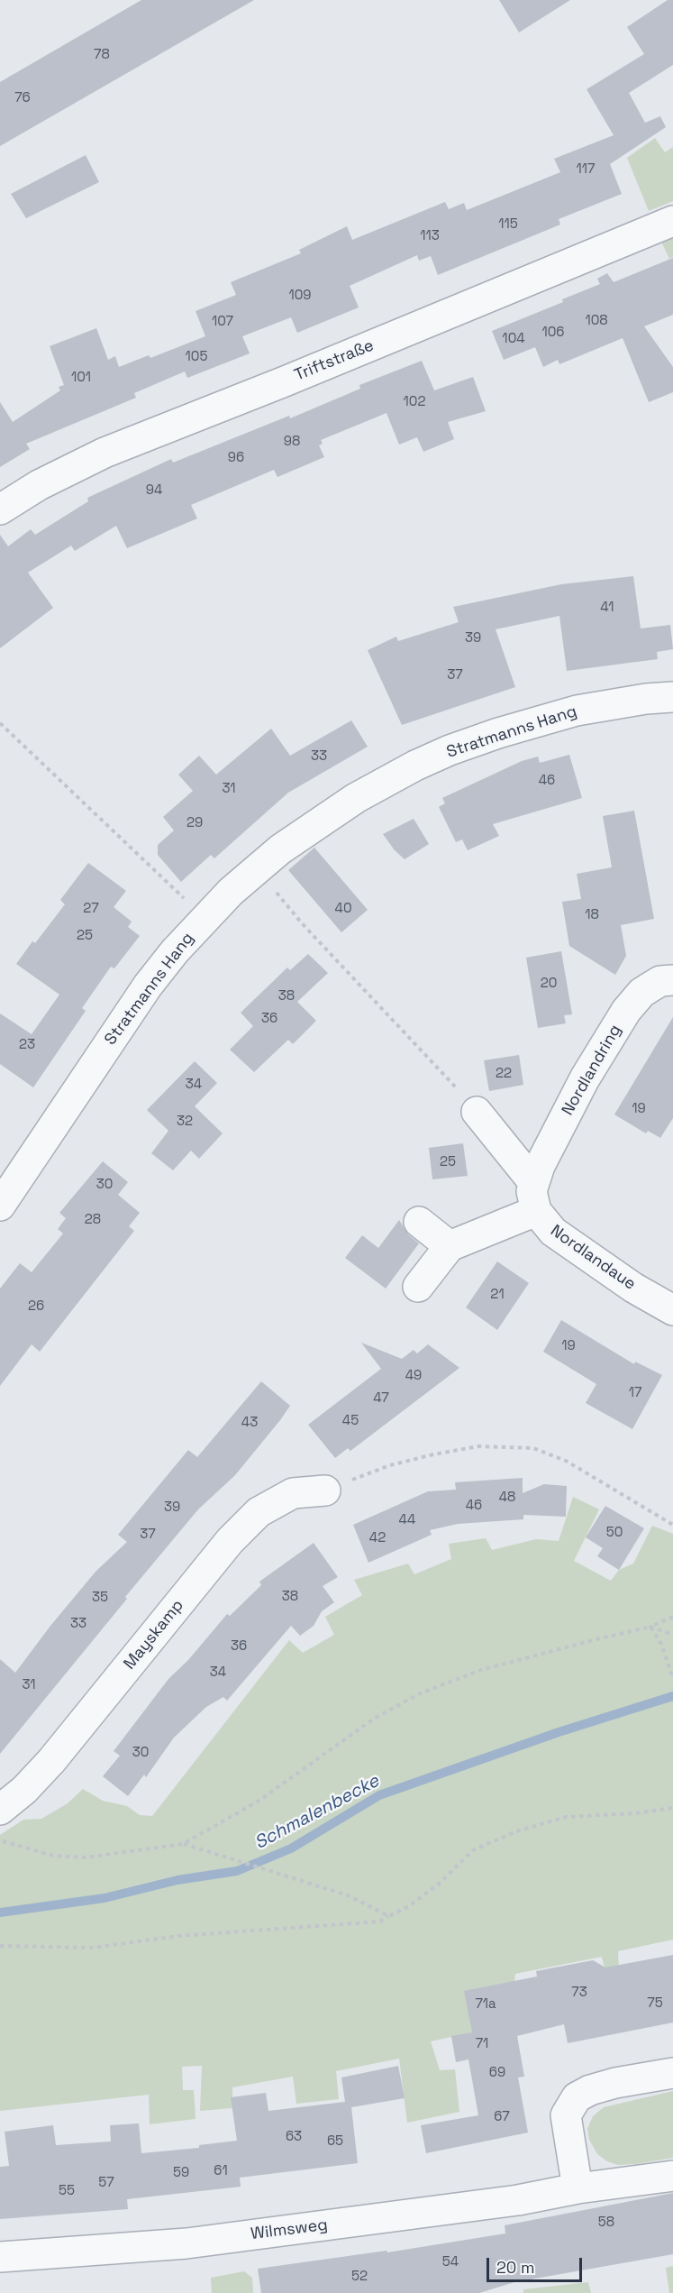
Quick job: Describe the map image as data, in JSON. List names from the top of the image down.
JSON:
{
  "streets": {
    "street": [
      "Triftstraße",
      "Stratmanns Hang",
      "Nordlandring",
      "Nordlandaue",
      "Mayskamp",
      "Wilmsweg"
    ]
  },
  "crossings": [
    ["Nordlandring", "Nordlandaue"]
  ],
  "water": ["Schmalenbecke"],
  "house_numbers": [
    "78",
    "76",
    "117",
    "115",
    "113",
    "109",
    "108",
    "107",
    "106",
    "104",
    "105",
    "101",
    "102",
    "98",
    "96",
    "94",
    "41",
    "39",
    "37",
    "33",
    "46",
    "31",
    "29",
    "27",
    "40",
    "18",
    "25",
    "20",
    "38",
    "36",
    "23",
    "22",
    "34",
    "19",
    "32",
    "25",
    "30",
    "28",
    "21",
    "26",
    "19",
    "49",
    "17",
    "47",
    "45",
    "43",
    "48",
    "46",
    "39",
    "44",
    "50",
    "37",
    "42",
    "38",
    "35",
    "33",
    "36",
    "34",
    "31",
    "30",
    "73",
    "75",
    "71a",
    "71",
    "69",
    "67",
    "63",
    "65",
    "61",
    "59",
    "57",
    "55",
    "58",
    "54",
    "52"
  ],
  "scale_bar": "20 m"
}
